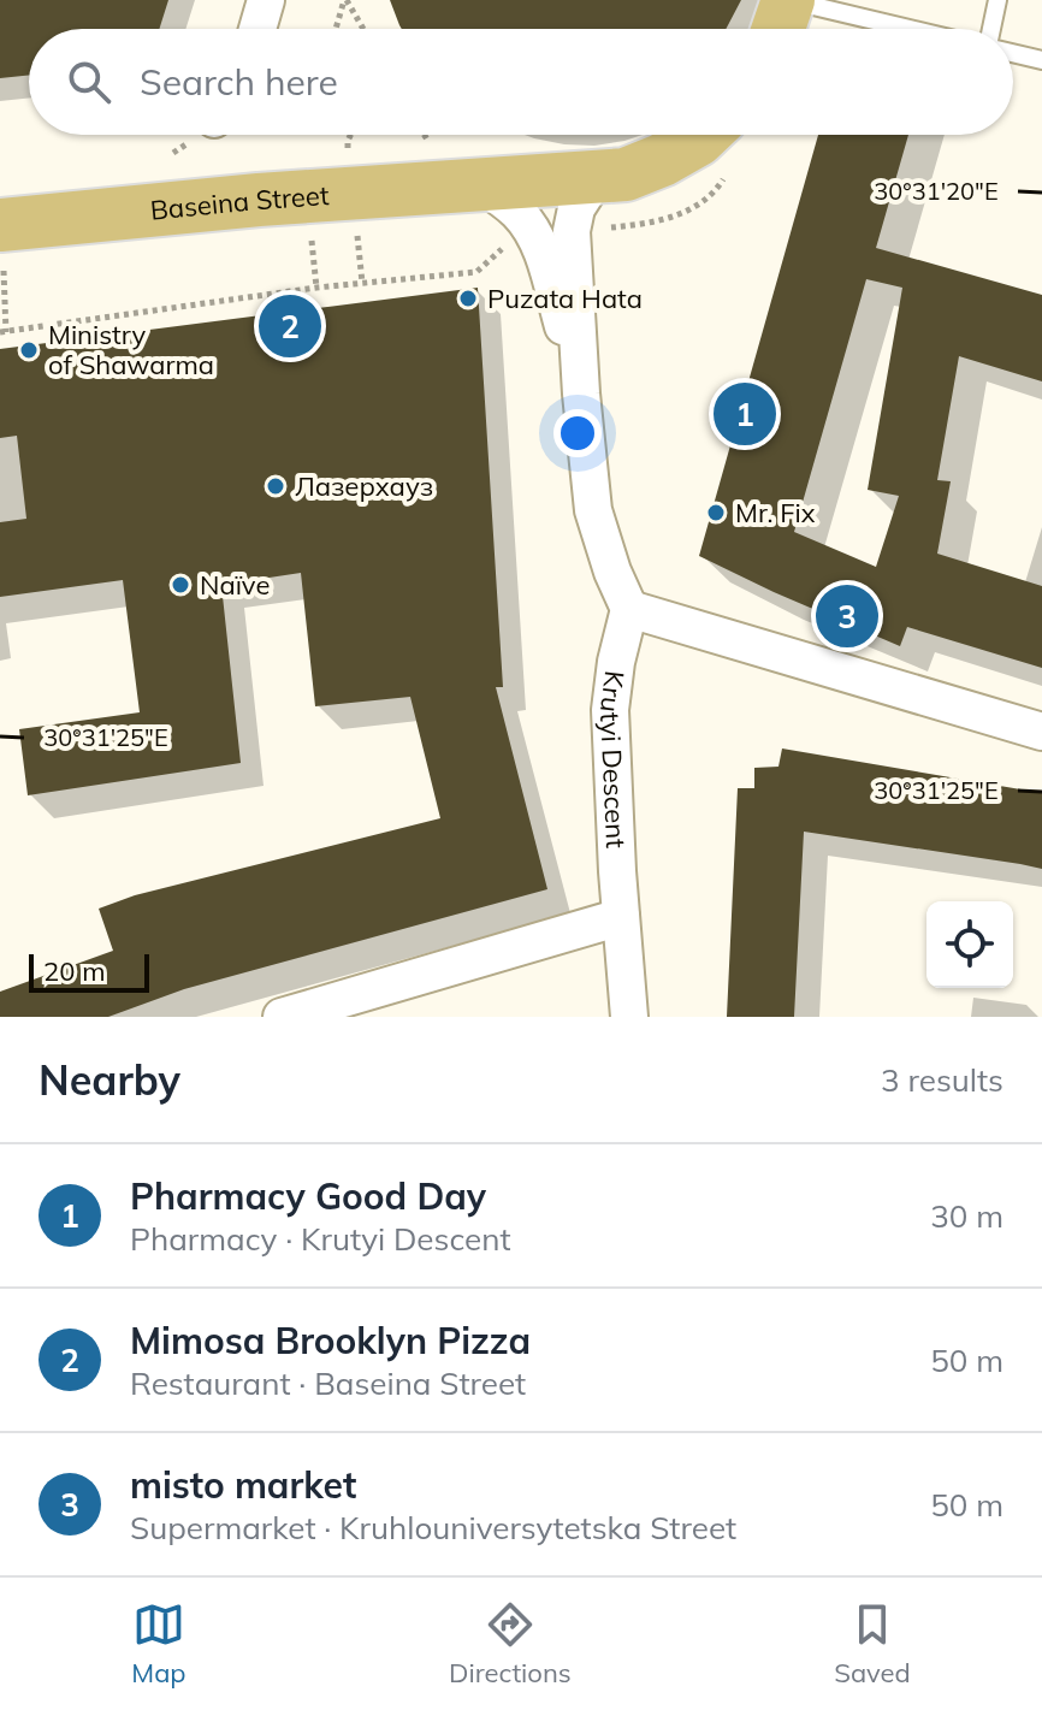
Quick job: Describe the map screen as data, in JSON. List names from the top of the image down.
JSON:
{
  "streets": {
    "main road": ["Baseina Street"],
    "street": ["Krutyi Descent"]
  },
  "places": [
    "Puzata Hata",
    "Ministry of Shawarma",
    "Лазерхауз",
    "Mr. Fix",
    "Naïve"
  ],
  "scale_bar": "20 m",
  "page": {
    "search": "Search here",
    "pins": ["2", "1", "3"],
    "scale": "20 m",
    "heading": ["Nearby", "3 results"],
    "list": [
      {
        "mark": "1",
        "name": "Pharmacy Good Day",
        "note": "Pharmacy · Krutyi Descent",
        "value": "30 m"
      },
      {
        "mark": "2",
        "name": "Mimosa Brooklyn Pizza",
        "note": "Restaurant · Baseina Street",
        "value": "50 m"
      },
      {
        "mark": "3",
        "name": "misto market",
        "note": "Supermarket · Kruhlouniversytetska Street",
        "value": "50 m"
      }
    ],
    "nav": ["Map", "Directions", "Saved"]
  },
  "coordinates": ["30°31'20\"E", "30°31'25\"E"]
}
